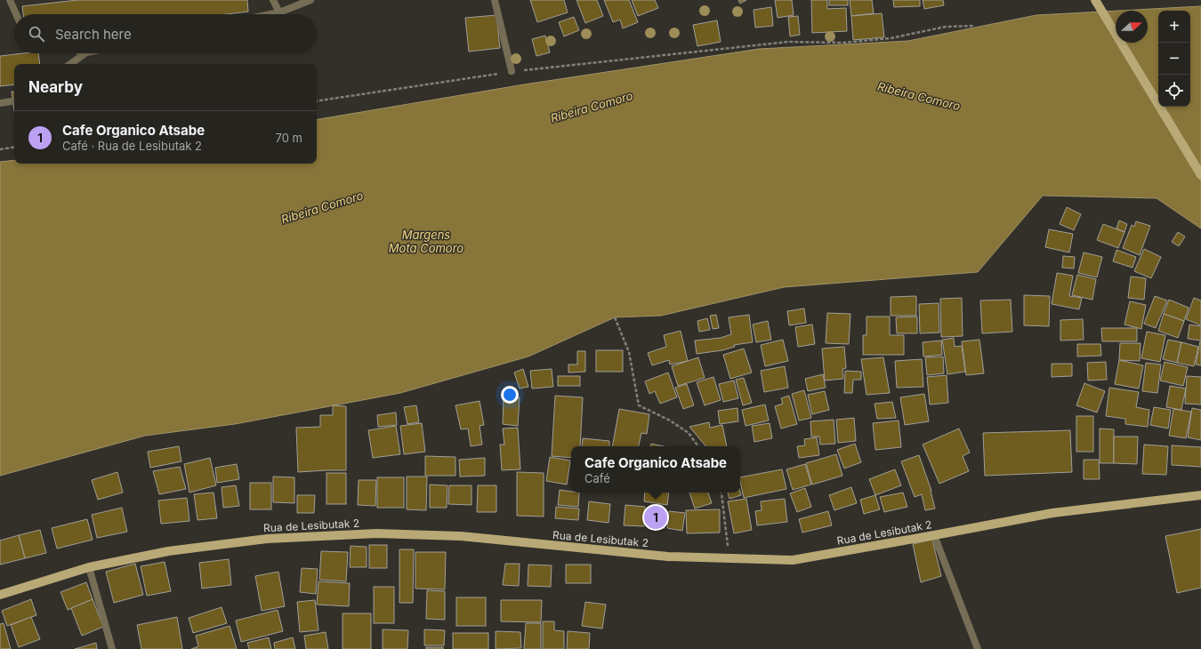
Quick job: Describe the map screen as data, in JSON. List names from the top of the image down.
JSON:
{
  "streets": {
    "main road": ["Rua de Lesibutak 2"]
  },
  "water": ["Ribeira Comoro", "Margens Mota Comoro"],
  "north": "right",
  "page": {
    "map_buttons": ["+", "−"],
    "search": "Search here",
    "heading": "Nearby",
    "list": [
      {
        "mark": "1",
        "name": "Cafe Organico Atsabe",
        "note": "Café · Rua de Lesibutak 2",
        "value": "70 m"
      }
    ],
    "popup": ["Cafe Organico Atsabe", "Café"],
    "pins": "1"
  }
}
